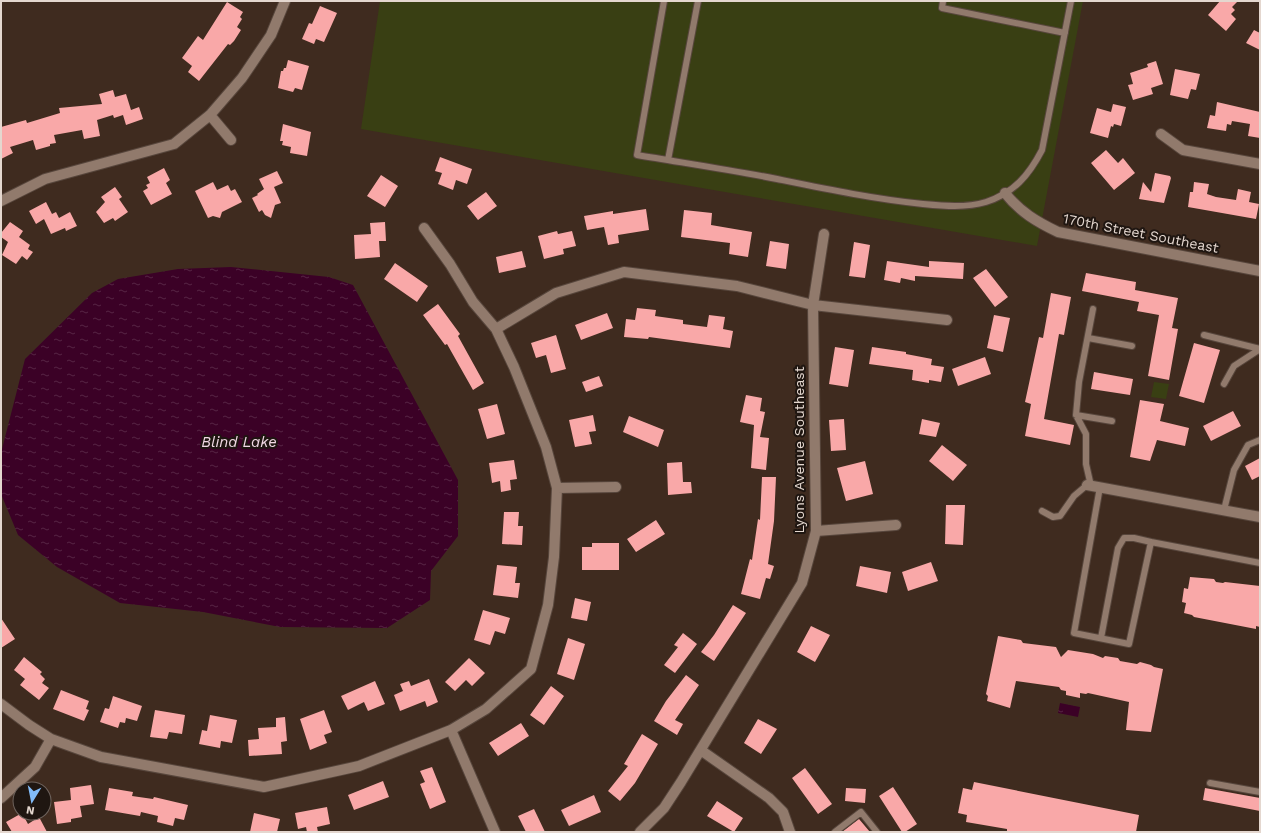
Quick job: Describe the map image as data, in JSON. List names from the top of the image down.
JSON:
{
  "streets": {
    "street": ["170th Street Southeast", "Lyons Avenue Southeast"]
  },
  "water": ["Blind Lake"],
  "north": "bottom"
}
